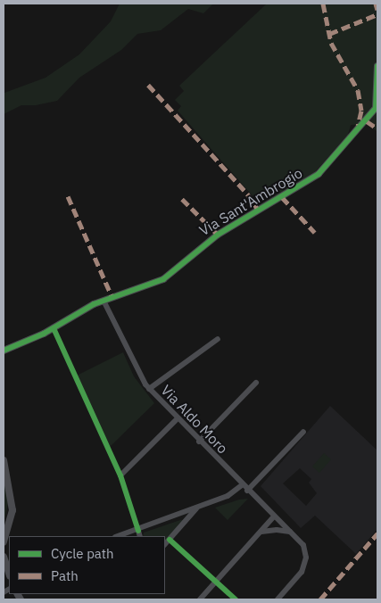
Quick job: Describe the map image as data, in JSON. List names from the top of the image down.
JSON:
{
  "streets": {
    "street": ["Via Sant'Ambrogio", "Via Aldo Moro"]
  },
  "crossings": [
    ["Via Sant'Ambrogio", "Via Aldo Moro"]
  ],
  "legend": ["Cycle path", "Path"]
}
